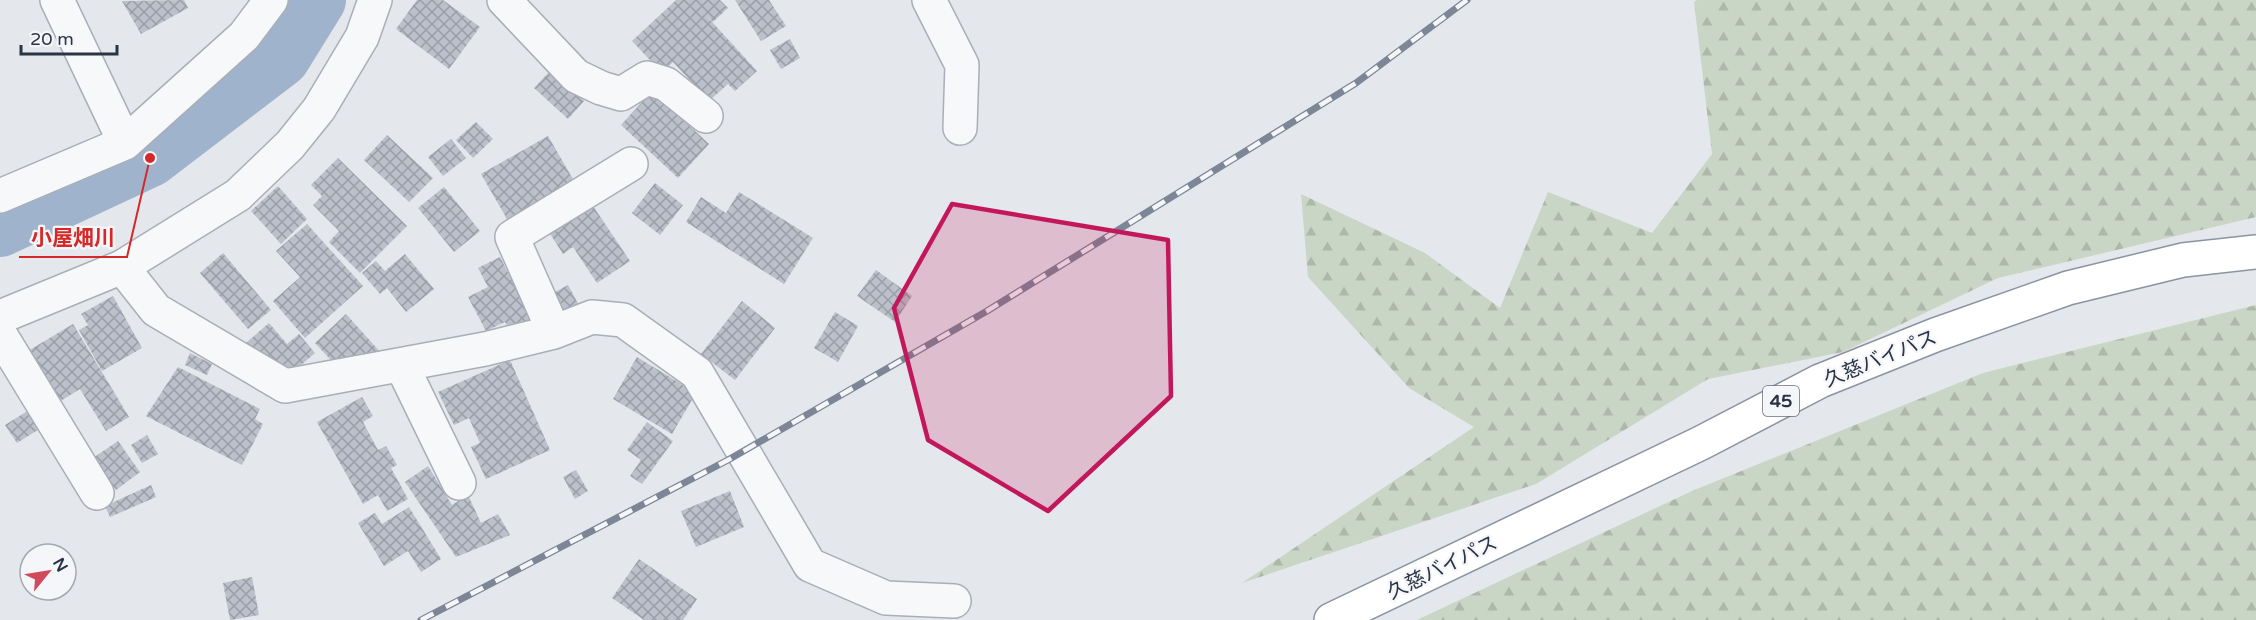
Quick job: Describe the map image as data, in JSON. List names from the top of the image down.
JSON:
{
  "streets": {
    "highway": ["久慈バイパス", "45"]
  },
  "places": ["小屋畑川"],
  "scale_bar": "20 m",
  "north": "top right"
}
